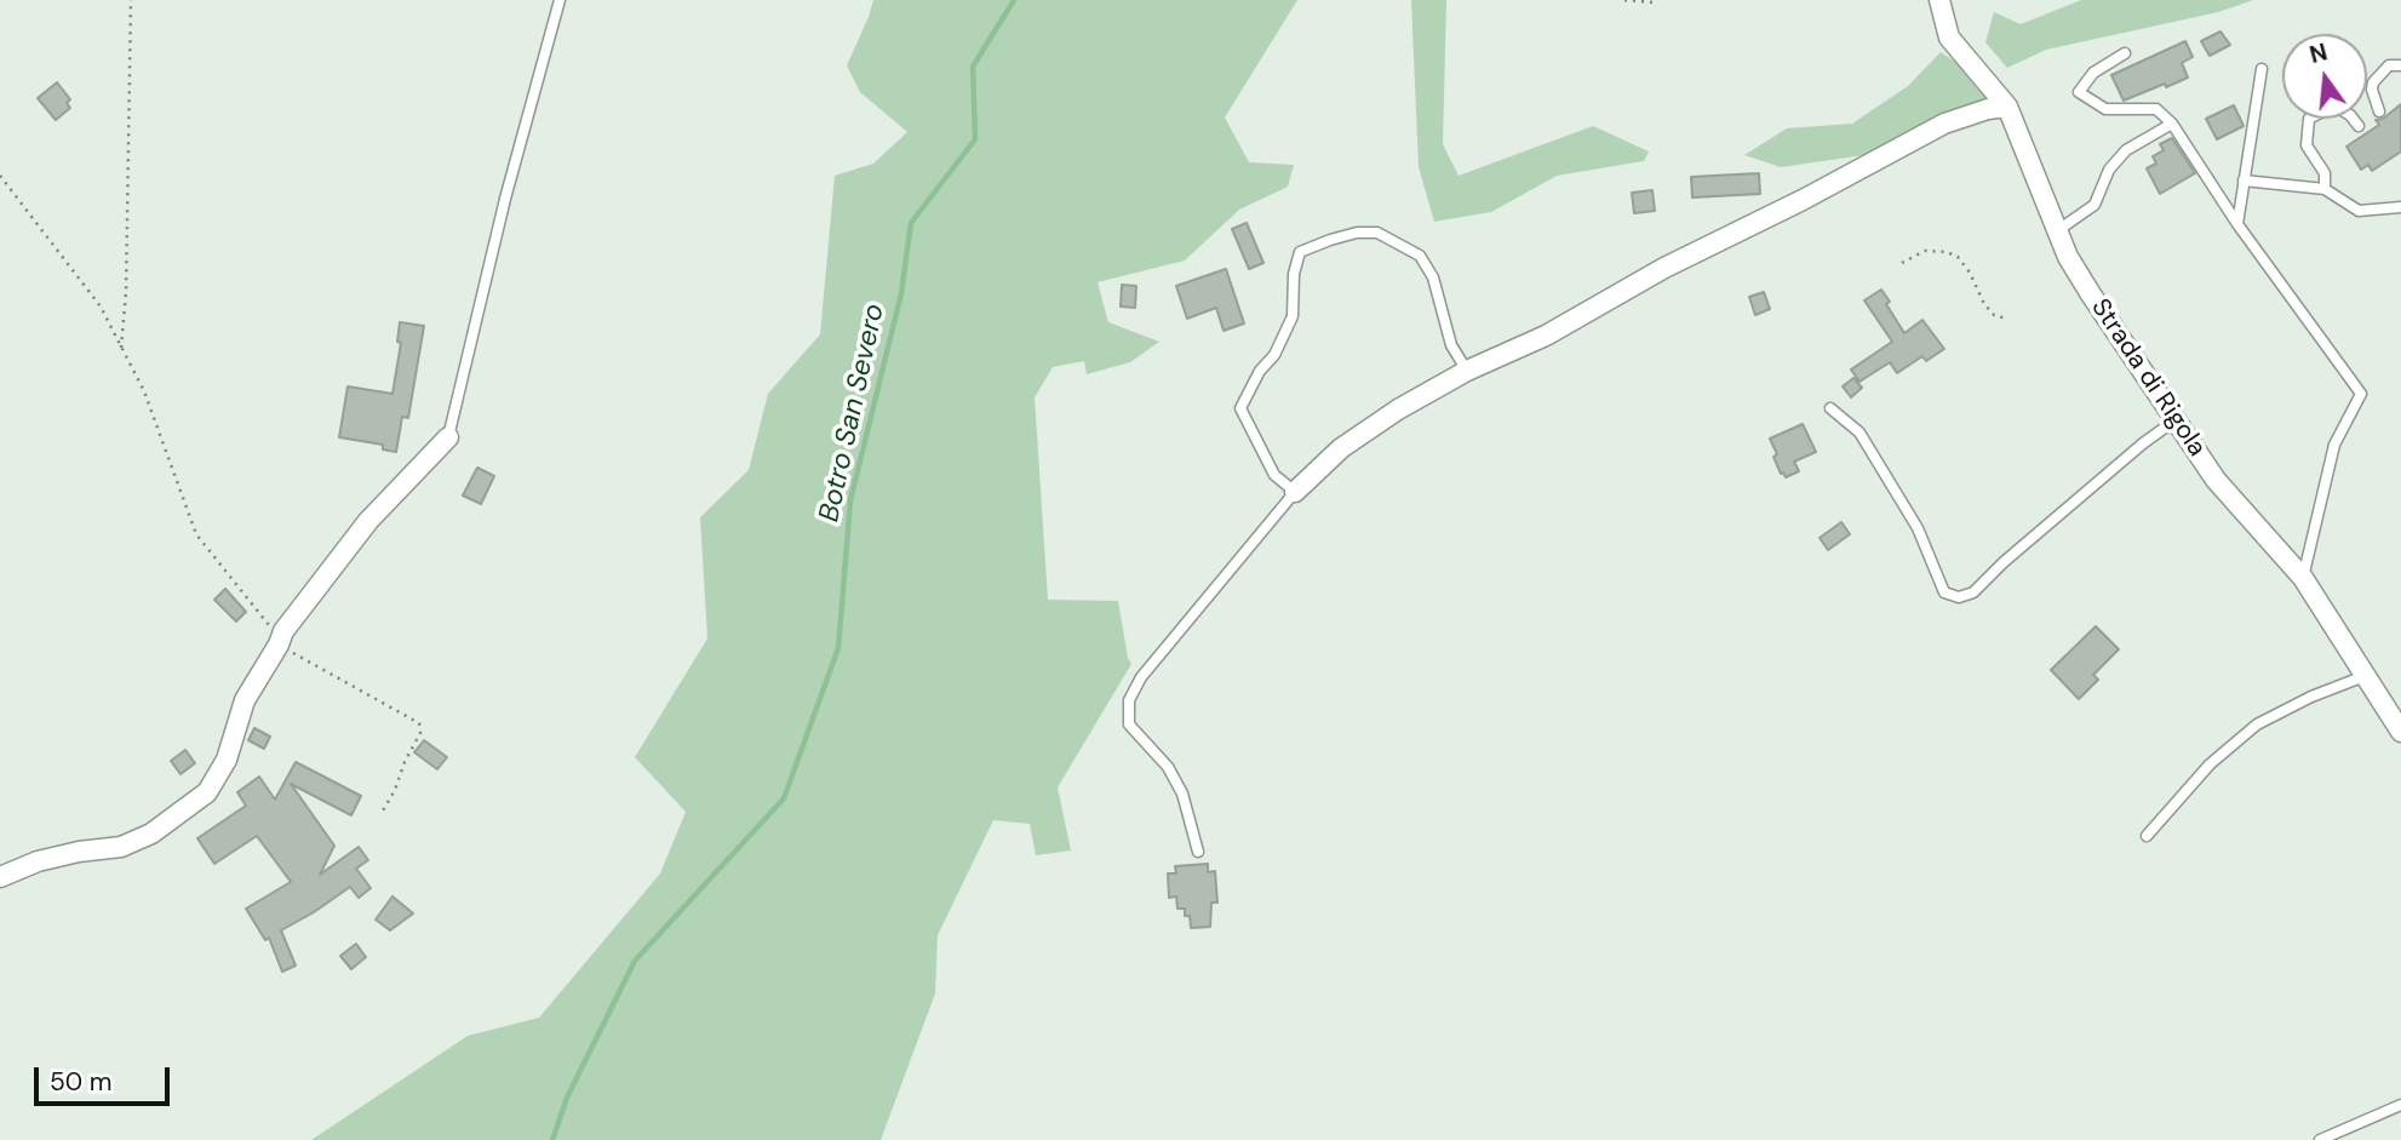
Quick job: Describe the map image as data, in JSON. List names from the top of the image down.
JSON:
{
  "streets": {
    "street": ["Strada di Rigola"]
  },
  "water": ["Botro San Severo"],
  "scale_bar": "50 m",
  "north": "top"
}
